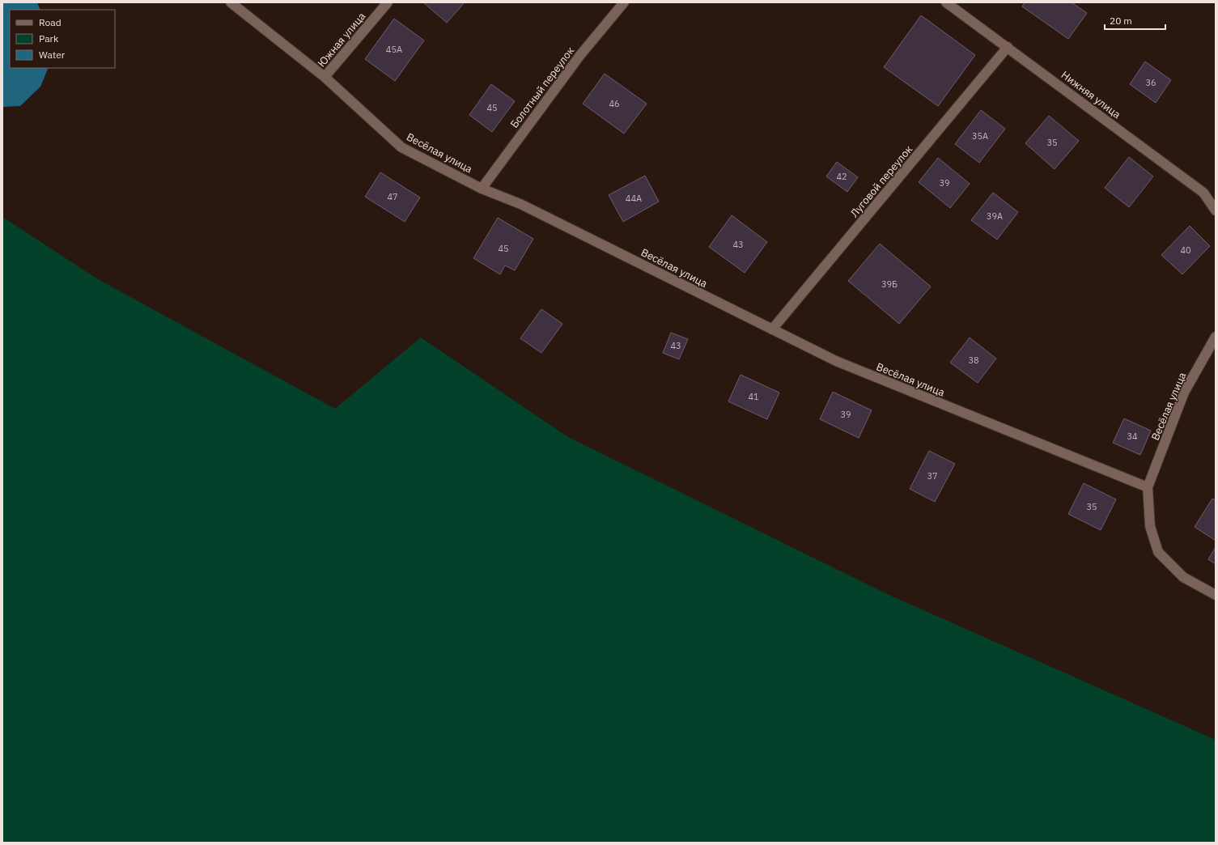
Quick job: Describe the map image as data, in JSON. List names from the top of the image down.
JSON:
{
  "streets": {
    "street": [
      "Южная улица",
      "Болотный переулок",
      "Нижняя улица",
      "Весёлая улица",
      "Луговой переулок"
    ]
  },
  "crossings": [
    ["Южная улица", "Весёлая улица"],
    ["Болотный переулок", "Весёлая улица"],
    ["Нижняя улица", "Луговой переулок"],
    ["Весёлая улица", "Луговой переулок"]
  ],
  "house_numbers": [
    "45А",
    "36",
    "46",
    "45",
    "35А",
    "35",
    "42",
    "39",
    "47",
    "44А",
    "39А",
    "43",
    "45",
    "40",
    "39Б",
    "43",
    "38",
    "41",
    "39",
    "34",
    "37",
    "35"
  ],
  "legend": ["Road", "Park", "Water"],
  "scale_bar": "20 m"
}
